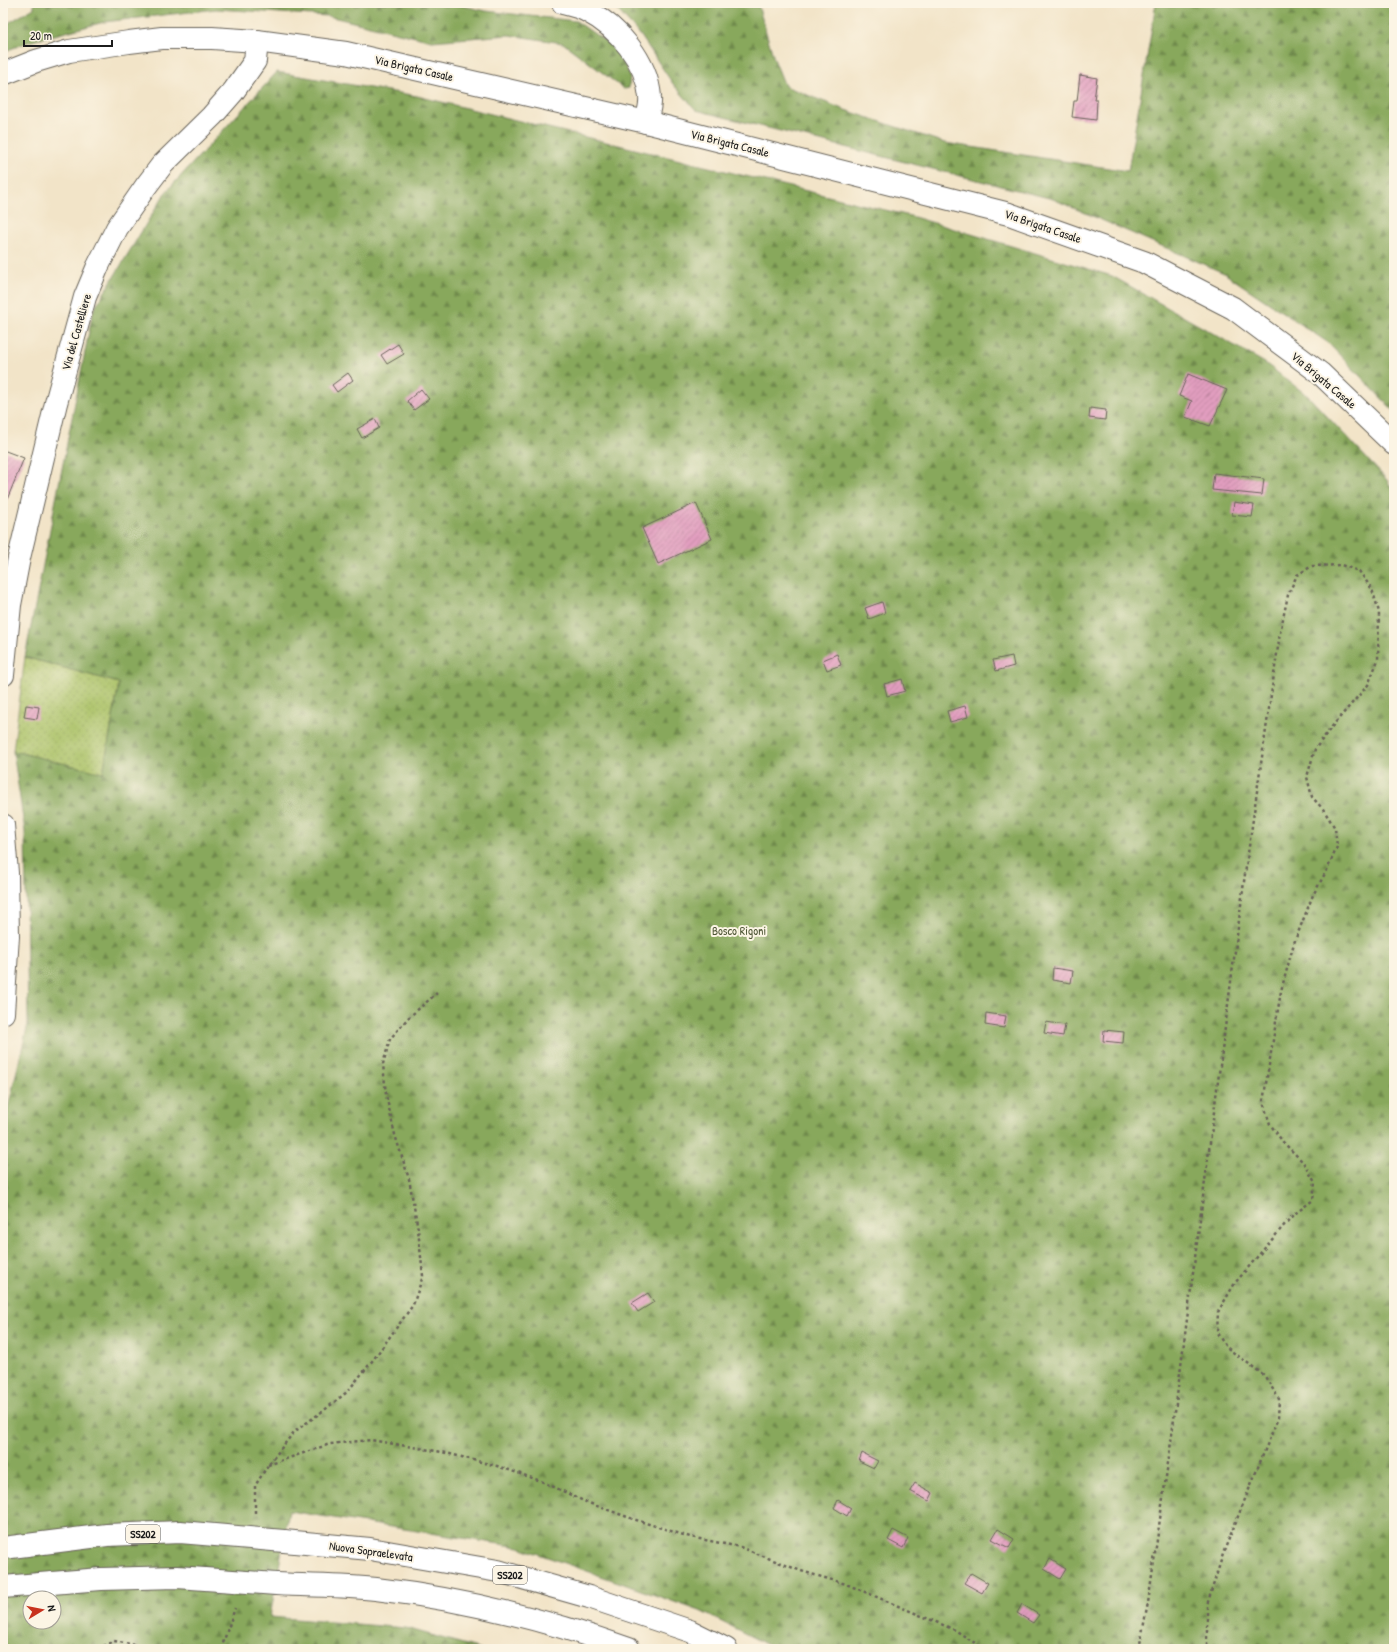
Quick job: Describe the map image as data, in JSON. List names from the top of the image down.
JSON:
{
  "streets": {
    "main road": [
      "Via Brigata Casale",
      "Via del Castelliere",
      "SS202",
      "Nuova Sopraelevata"
    ]
  },
  "crossings": [
    ["Via Brigata Casale", "Via del Castelliere"]
  ],
  "parks": ["Bosco Rigoni"],
  "scale_bar": "20 m",
  "north": "right"
}
